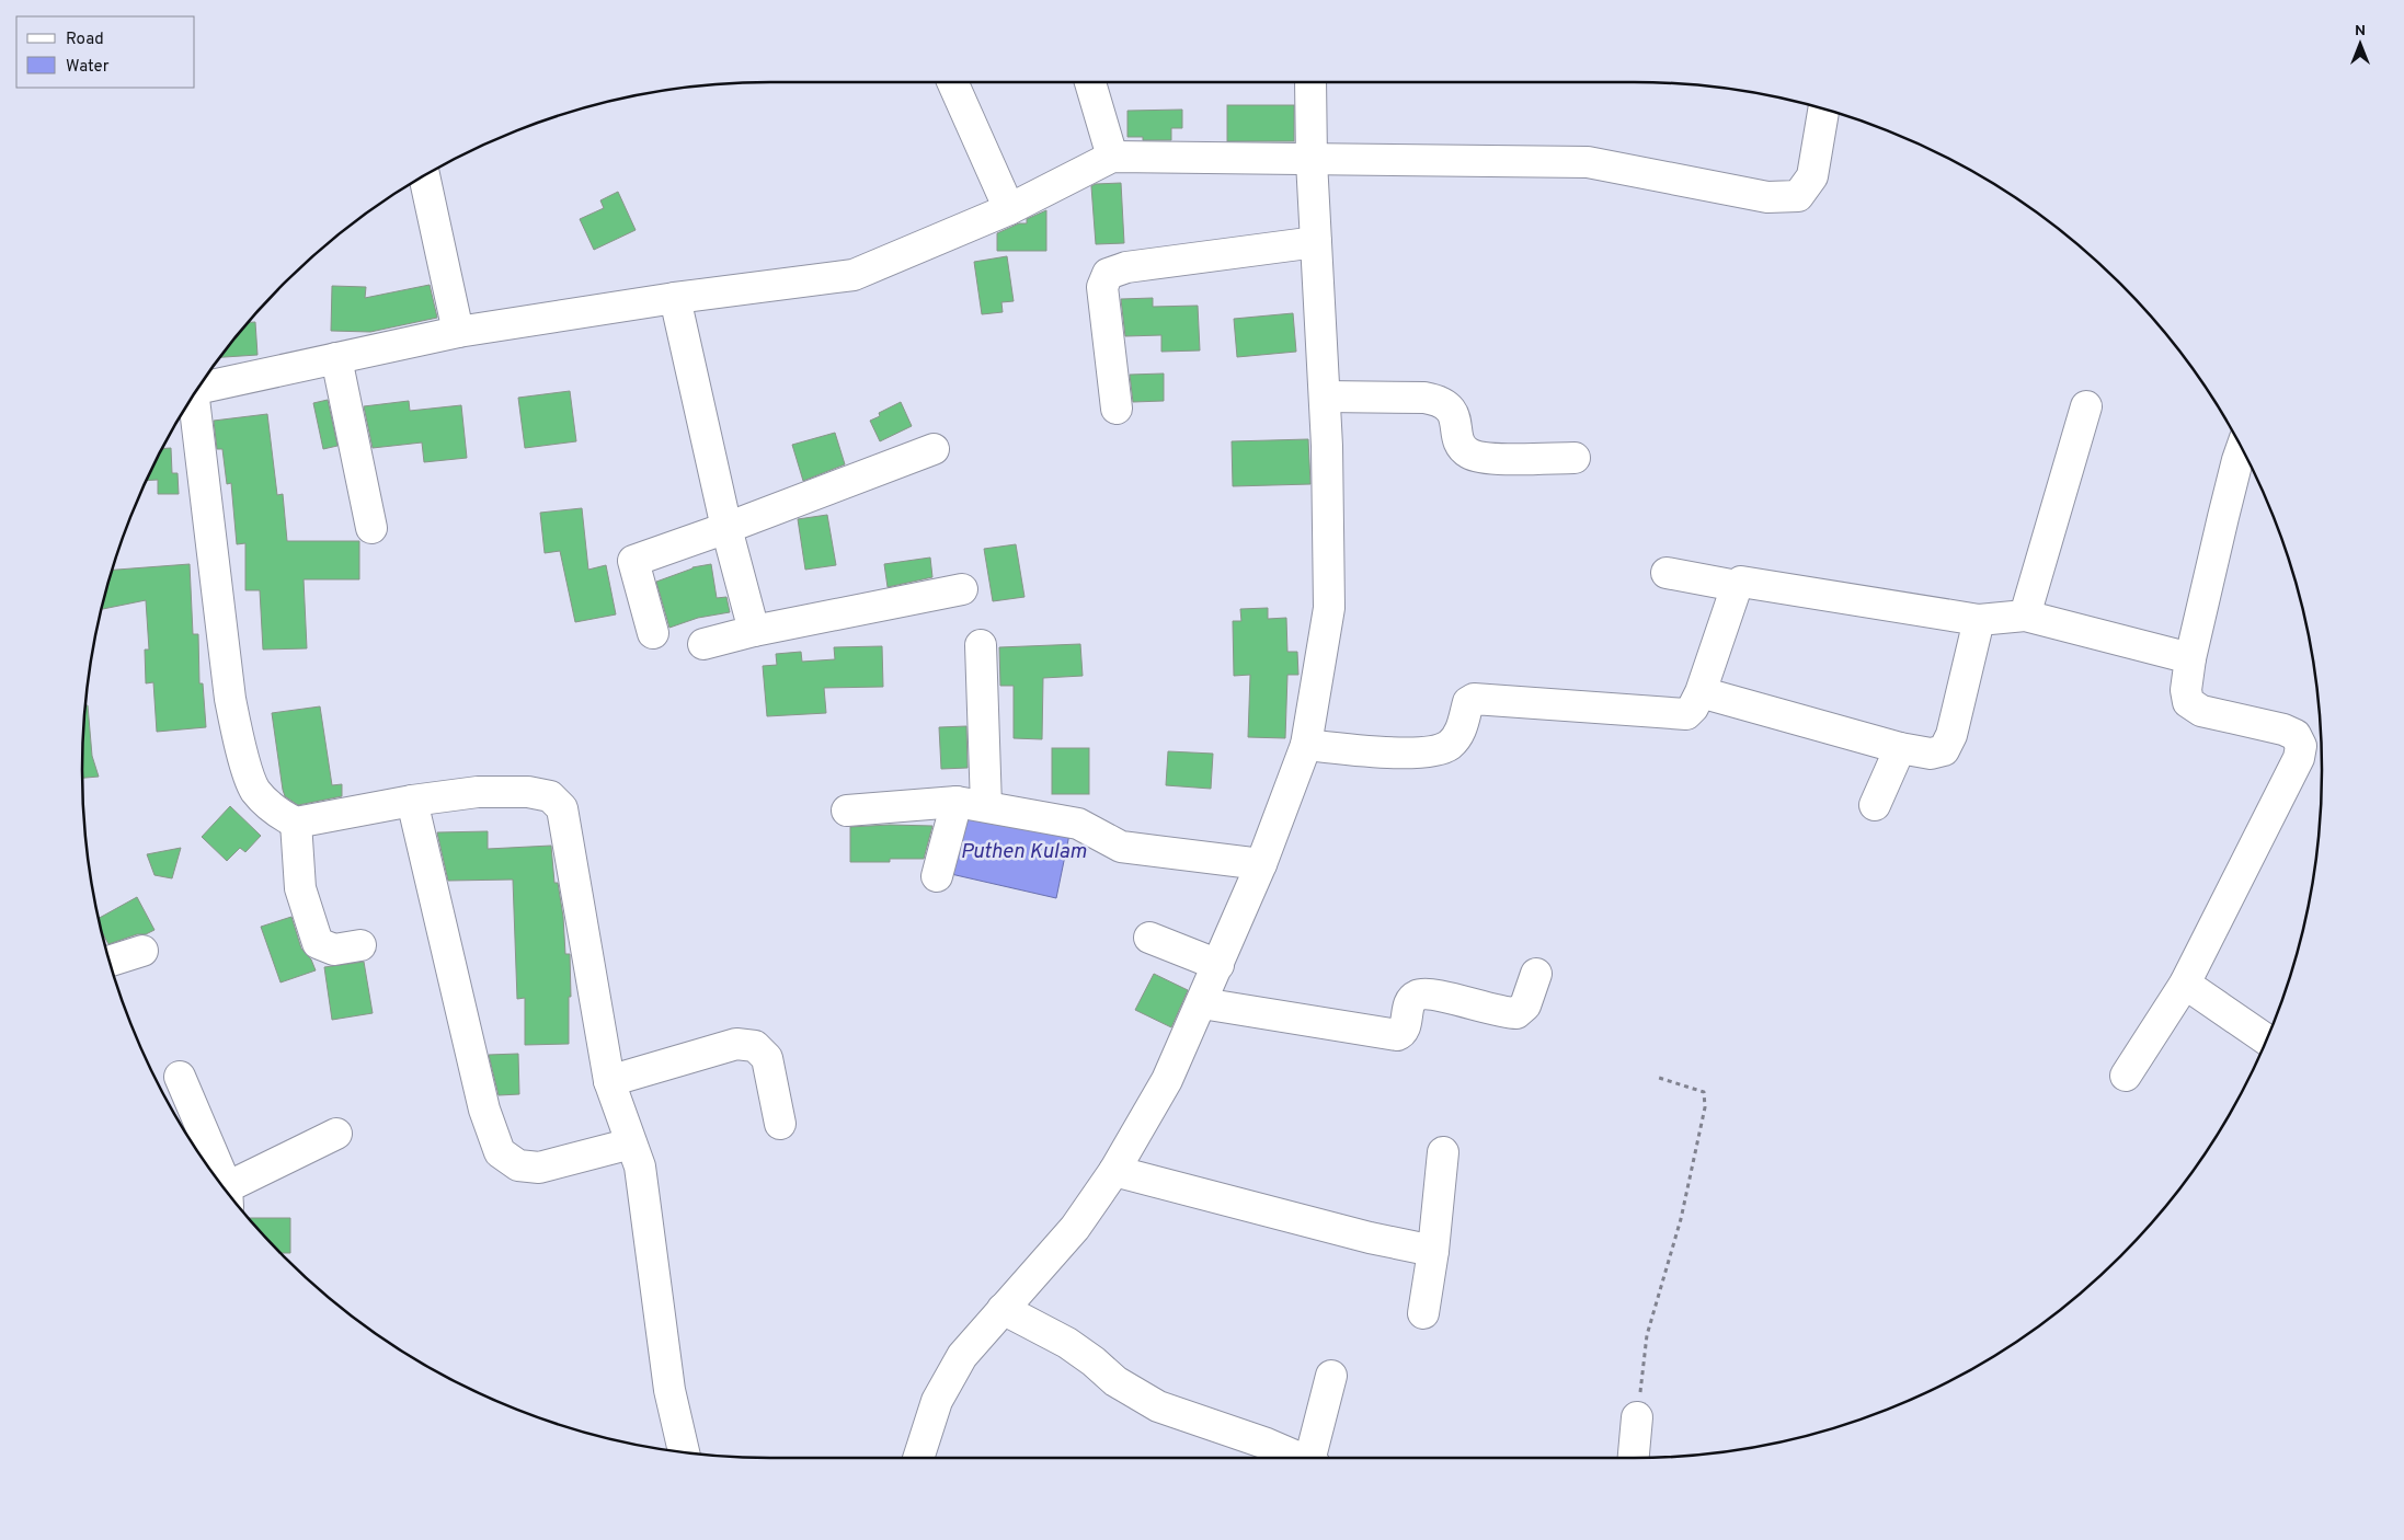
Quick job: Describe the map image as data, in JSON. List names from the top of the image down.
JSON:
{
  "water": ["Puthen Kulam"],
  "legend": ["Road", "Water"],
  "north": "top"
}
